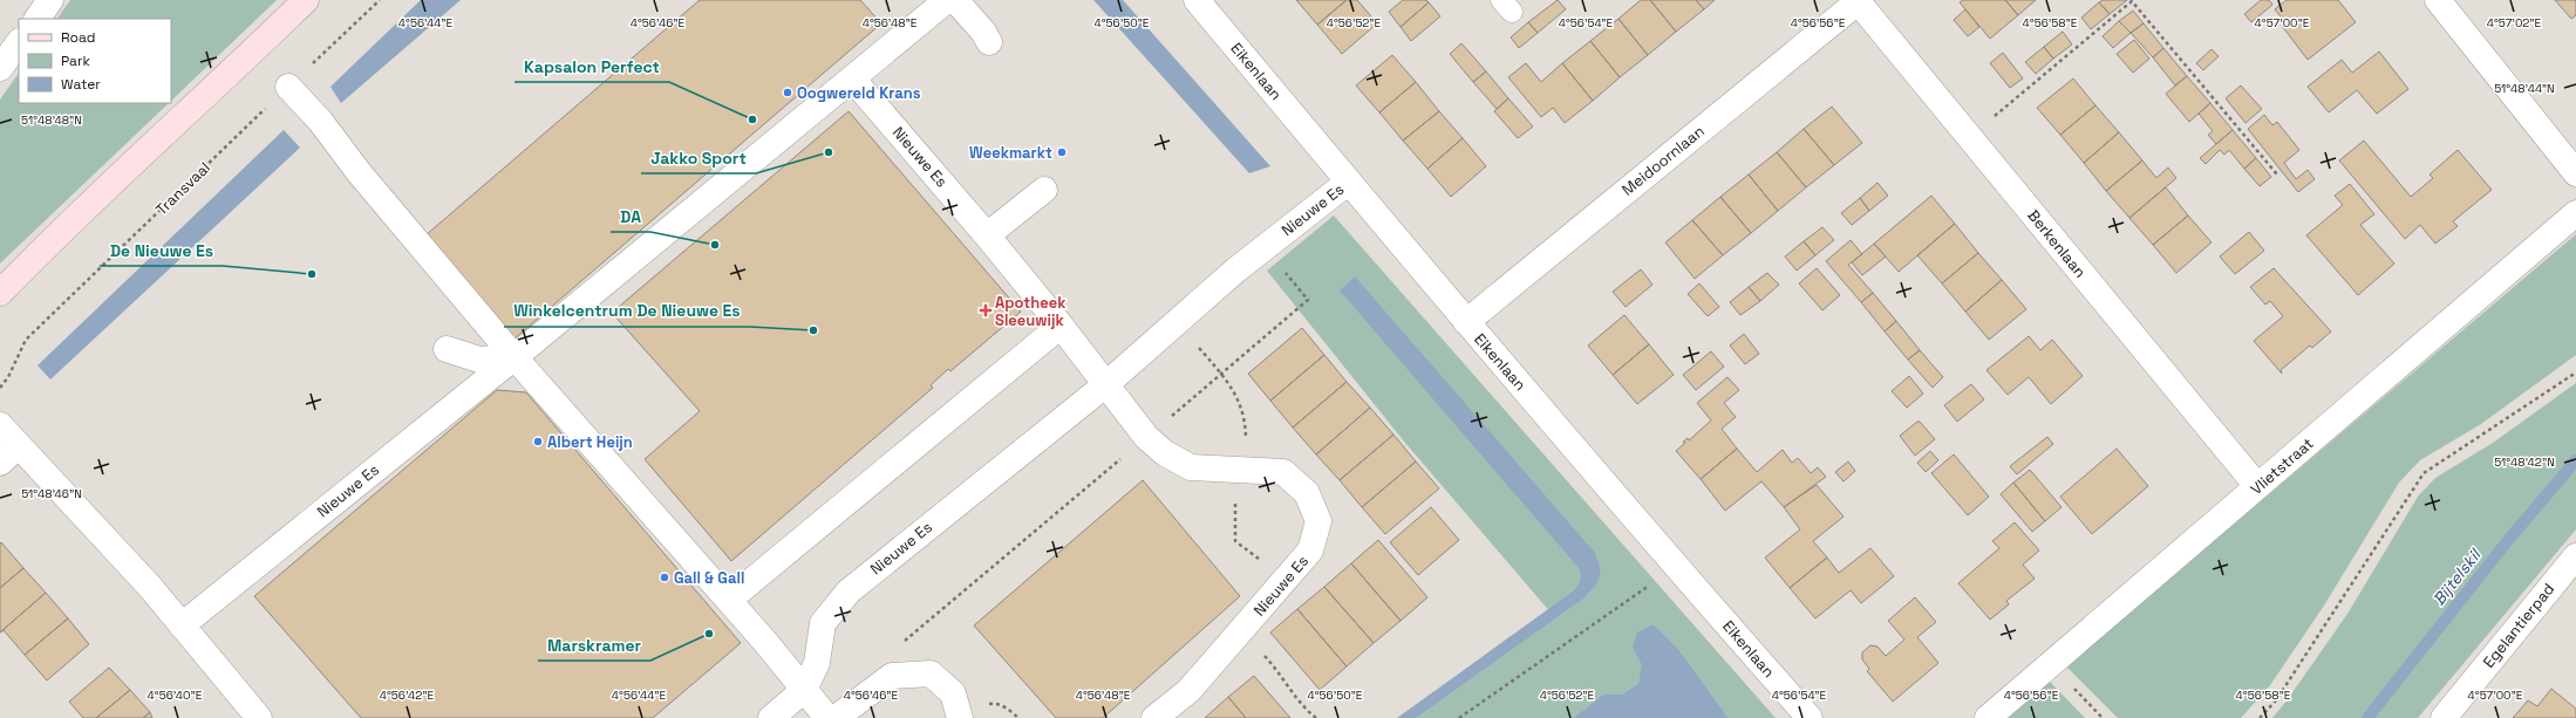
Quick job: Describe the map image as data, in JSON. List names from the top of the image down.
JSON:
{
  "streets": {
    "street": [
      "Eikenlaan",
      "Nieuwe Es",
      "Meidoornlaan",
      "Berkenlaan",
      "Vlietstraat",
      "Egelantierpad"
    ],
    "path": ["Transvaal"]
  },
  "crossings": [
    ["Eikenlaan", "Nieuwe Es"],
    ["Eikenlaan", "Meidoornlaan"],
    ["Meidoornlaan", "Berkenlaan"],
    ["Berkenlaan", "Vlietstraat"]
  ],
  "water": ["Bijtelskil"],
  "places": {
    "other": [
      "Oogwereld Krans",
      "Kapsalon Perfect",
      "Jakko Sport",
      "Weekmarkt",
      "DA",
      "De Nieuwe Es",
      "Winkelcentrum De Nieuwe Es",
      "Albert Heijn",
      "Gall & Gall",
      "Marskramer"
    ],
    "health": ["Apotheek Sleeuwijk"]
  },
  "legend": ["Road", "Park", "Water"],
  "coordinates": [
    "4°57'02\"E",
    "4°56'44\"E",
    "4°56'46\"E",
    "4°56'48\"E",
    "4°56'50\"E",
    "4°56'52\"E",
    "4°56'54\"E",
    "4°56'56\"E",
    "4°56'58\"E",
    "4°57'00\"E",
    "51°48'44\"N",
    "51°48'48\"N",
    "51°48'42\"N",
    "51°48'46\"N",
    "4°56'40\"E",
    "4°56'42\"E"
  ]
}
